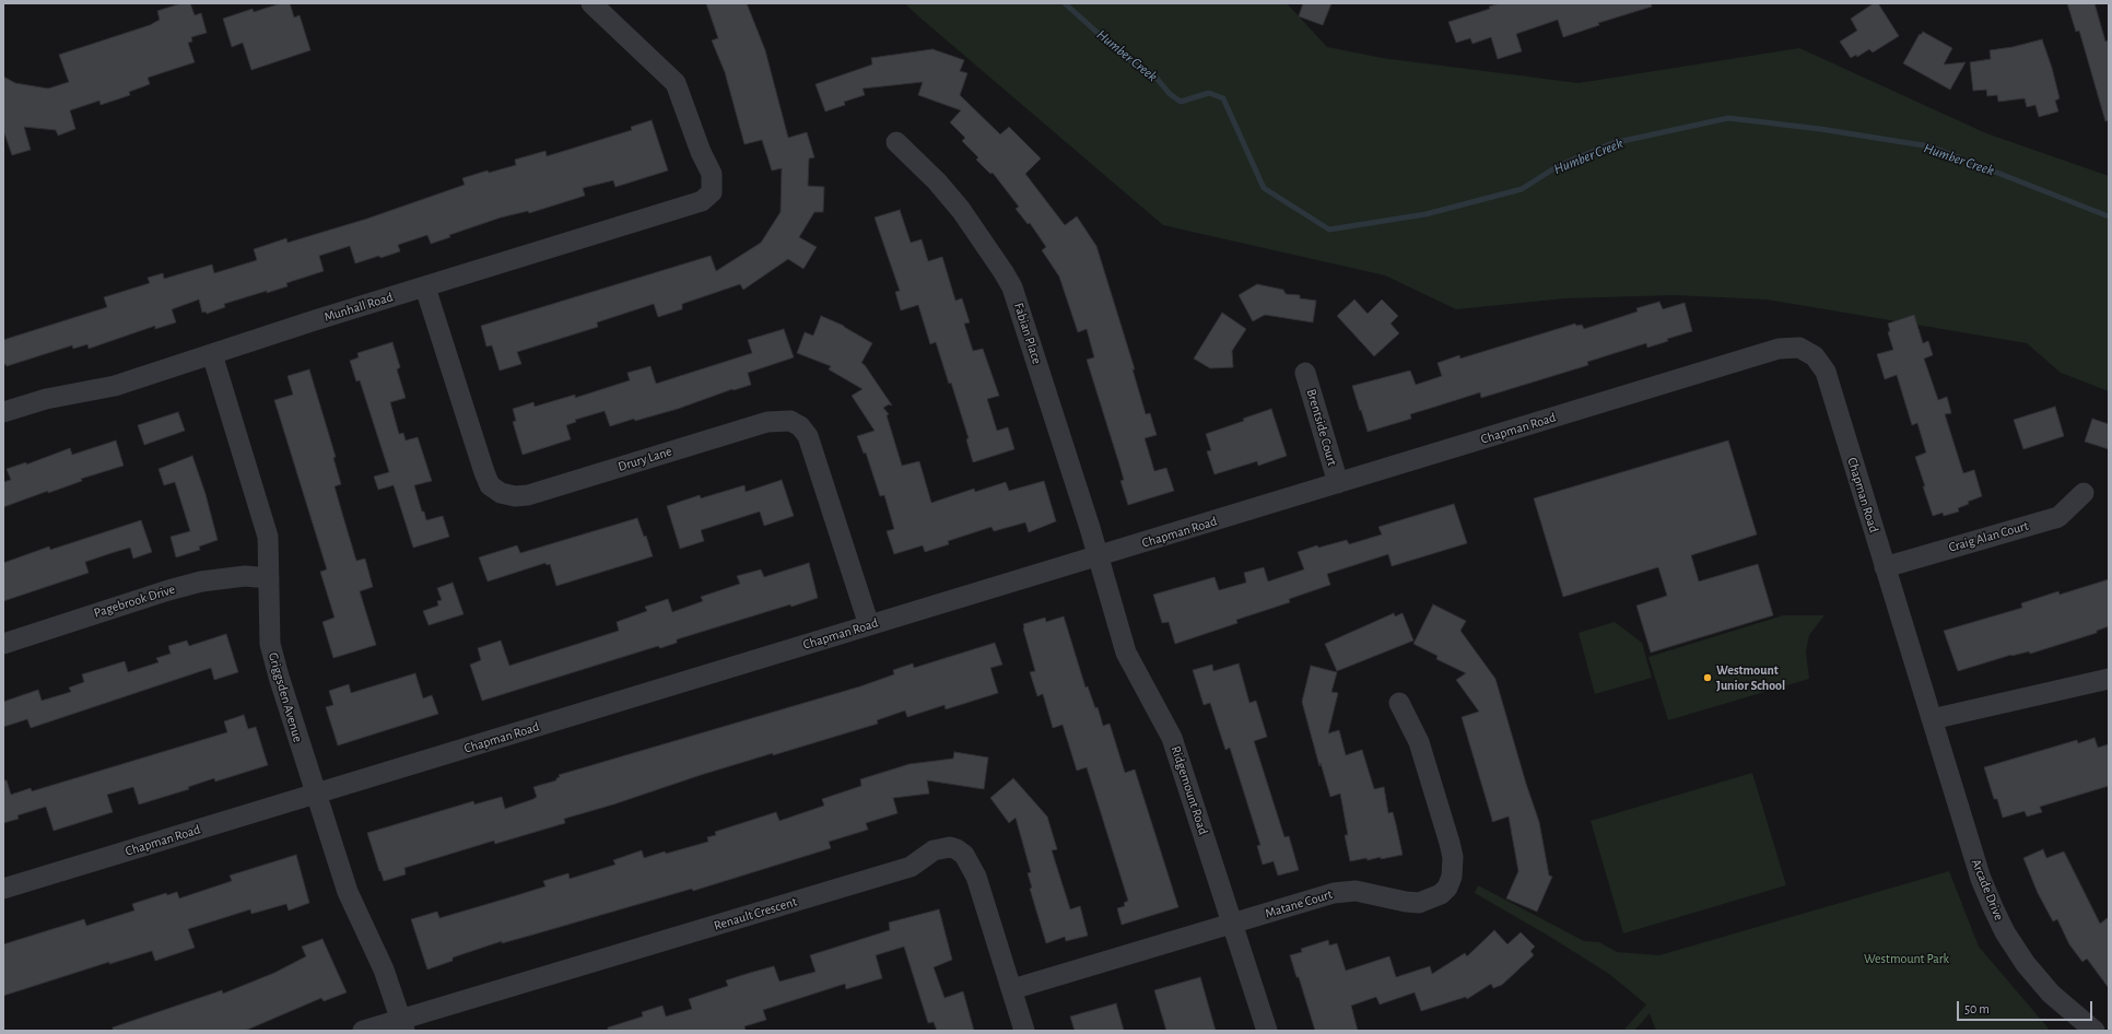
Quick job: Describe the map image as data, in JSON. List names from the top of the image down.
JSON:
{
  "streets": {
    "street": [
      "Munhall Road",
      "Fabian Place",
      "Brentside Court",
      "Chapman Road",
      "Drury Lane",
      "Craig Alan Court",
      "Pagebrook Drive",
      "Griggsden Avenue",
      "Ridgemount Road",
      "Arcade Drive",
      "Matane Court",
      "Renault Crescent"
    ]
  },
  "crossings": [
    ["Munhall Road", "Drury Lane"],
    ["Munhall Road", "Griggsden Avenue"],
    ["Fabian Place", "Chapman Road"],
    ["Fabian Place", "Ridgemount Road"],
    ["Brentside Court", "Chapman Road"],
    ["Chapman Road", "Drury Lane"],
    ["Chapman Road", "Craig Alan Court"],
    ["Chapman Road", "Griggsden Avenue"],
    ["Chapman Road", "Ridgemount Road"],
    ["Chapman Road", "Arcade Drive"],
    ["Pagebrook Drive", "Griggsden Avenue"],
    ["Griggsden Avenue", "Renault Crescent"],
    ["Ridgemount Road", "Matane Court"],
    ["Matane Court", "Renault Crescent"]
  ],
  "water": ["Humber Creek"],
  "parks": ["Westmount Park"],
  "places": ["Westmount Junior School"],
  "scale_bar": "50 m"
}
